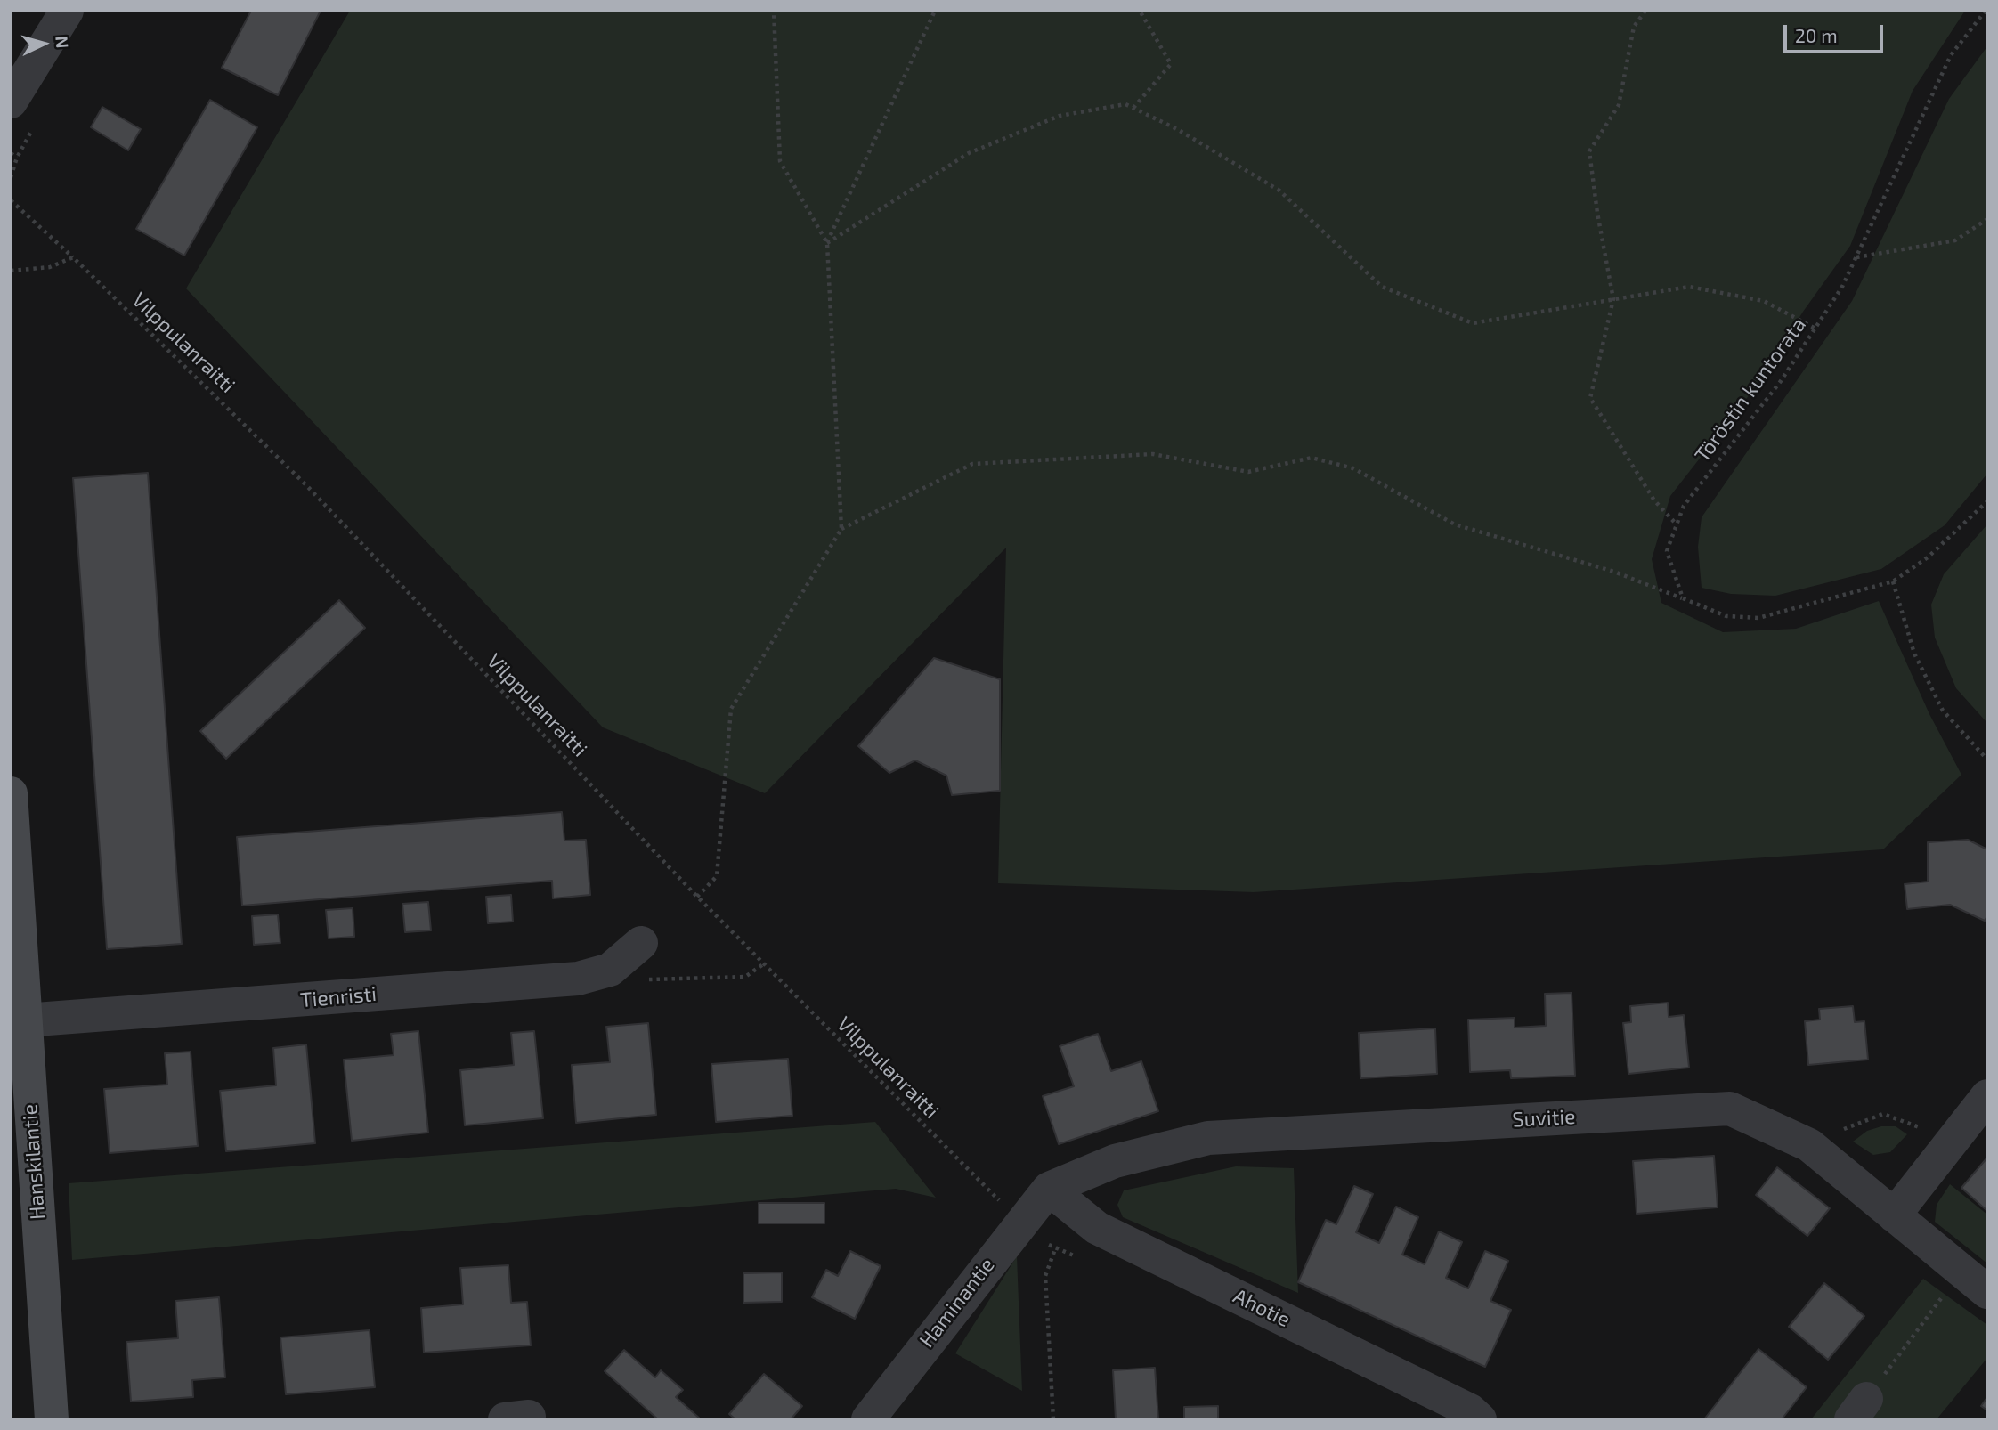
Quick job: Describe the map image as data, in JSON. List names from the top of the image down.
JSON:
{
  "streets": {
    "street": [
      "Tienristi",
      "Suvitie",
      "Hanskilantie",
      "Haminantie",
      "Ahotie"
    ],
    "path": ["Vilppulanraitti", "Töröstin kuntorata"]
  },
  "crossings": [
    ["Vilppulanraitti", "Haminantie"],
    ["Tienristi", "Hanskilantie"],
    ["Suvitie", "Haminantie"],
    ["Suvitie", "Ahotie"],
    ["Haminantie", "Ahotie"]
  ],
  "scale_bar": "20 m",
  "north": "right"
}
